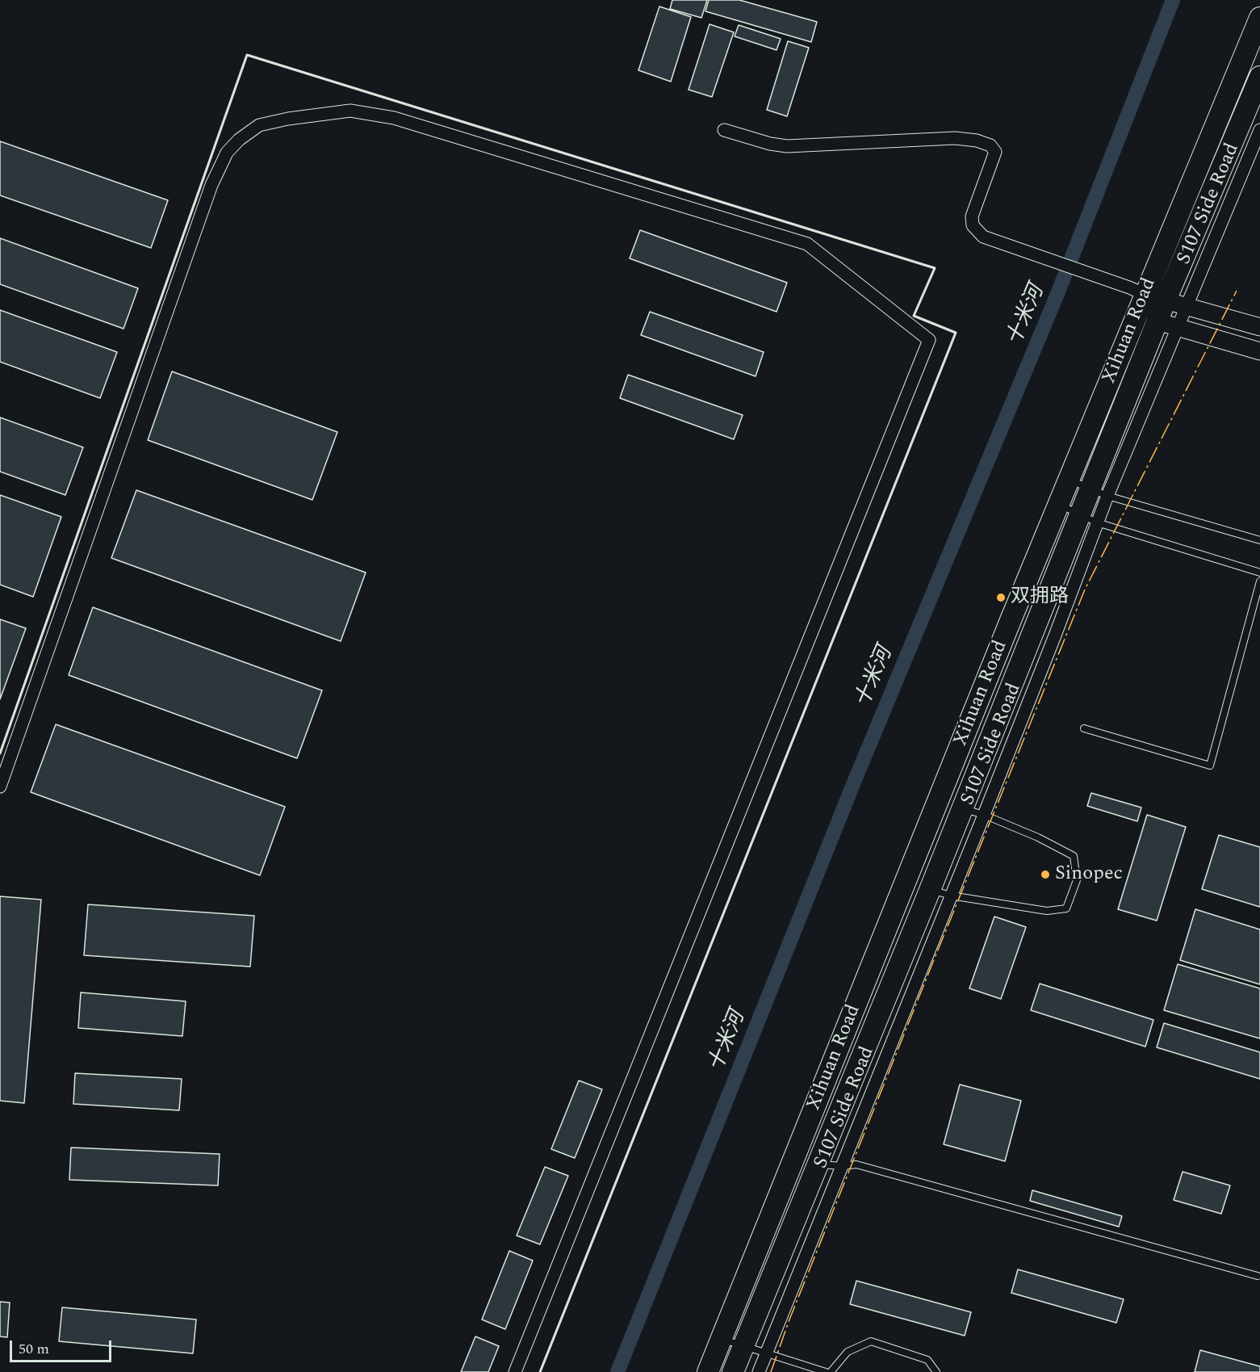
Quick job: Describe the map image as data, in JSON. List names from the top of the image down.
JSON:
{
  "streets": {
    "highway": ["Xihuan Road"],
    "street": ["S107 Side Road"]
  },
  "crossings": [
    ["S107 Side Road", "Xihuan Road"]
  ],
  "water": ["十米河"],
  "places": ["双拥路", "Sinopec"],
  "scale_bar": "50 m"
}
